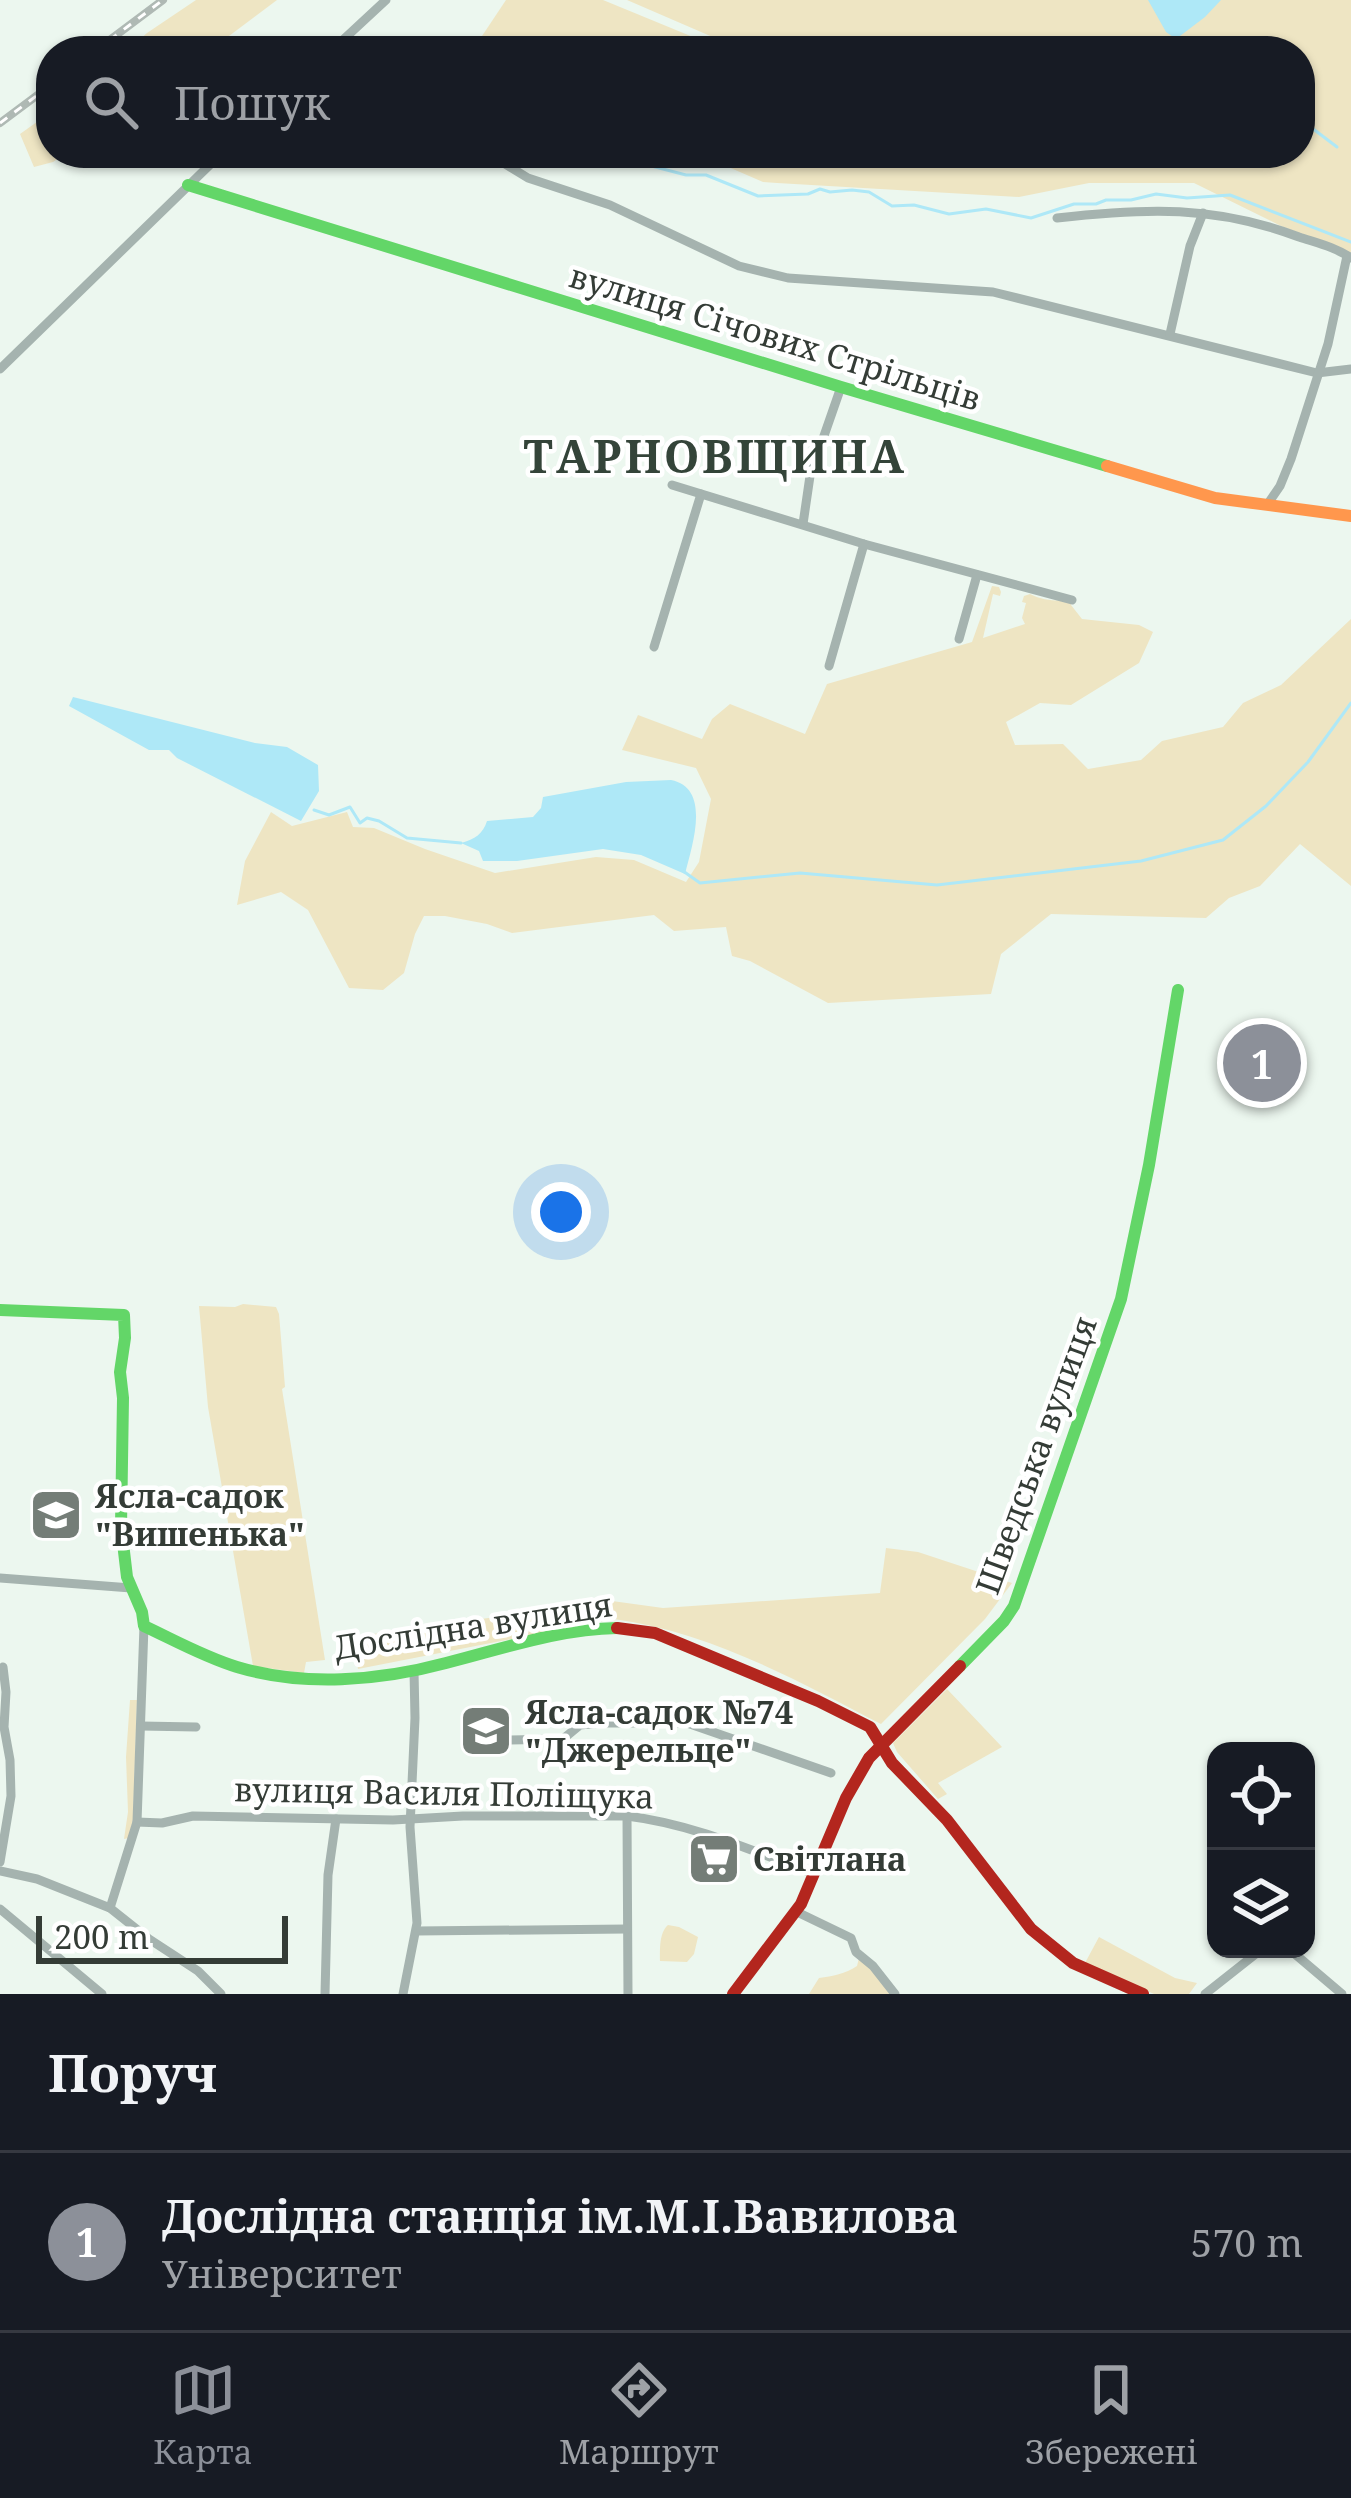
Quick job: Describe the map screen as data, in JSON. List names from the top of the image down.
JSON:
{
  "streets": {
    "street": [
      "вулиця Січових Стрільців",
      "Шведська вулиця",
      "Дослідна вулиця",
      "вулиця Василя Поліщука"
    ]
  },
  "crossings": [
    ["Шведська вулиця", "Дослідна вулиця"],
    ["Шведська вулиця", "вулиця Василя Поліщука"]
  ],
  "districts": ["ТАРНОВЩИНА"],
  "places": {
    "school or university": ["Ясла-садок \"Вишенька\"", "Ясла-садок №74 \"Джерельце\""],
    "supermarket": ["Світлана"]
  },
  "scale_bar": "200 m",
  "page": {
    "search": "Пошук",
    "pins": "1",
    "scale": "200 m",
    "heading": "Поруч",
    "list": [
      {
        "mark": "1",
        "name": "Дослідна станція ім.М.І.Вавилова",
        "note": "Університет",
        "value": "570 m"
      }
    ],
    "nav": ["Карта", "Маршрут", "Збережені"]
  }
}
